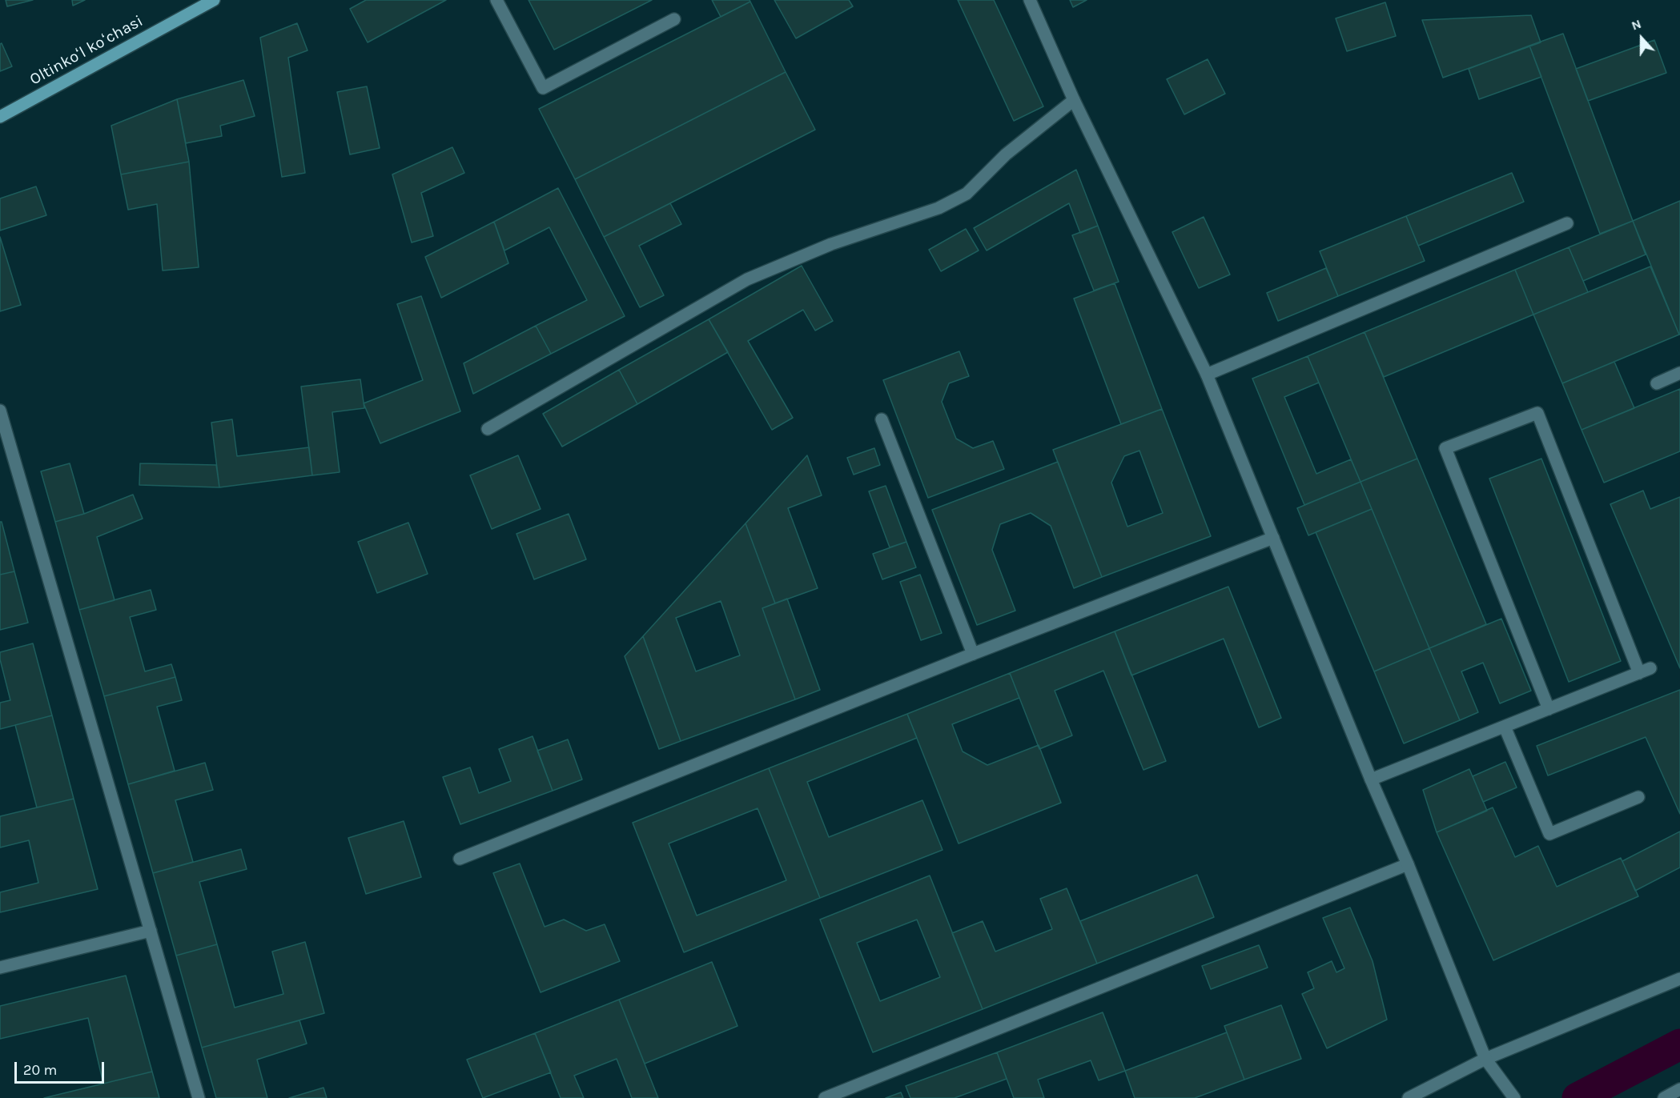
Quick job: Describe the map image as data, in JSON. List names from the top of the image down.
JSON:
{
  "streets": {
    "main road": ["Oltinkoʻl koʻchasi"]
  },
  "scale_bar": "20 m",
  "north": "top"
}
